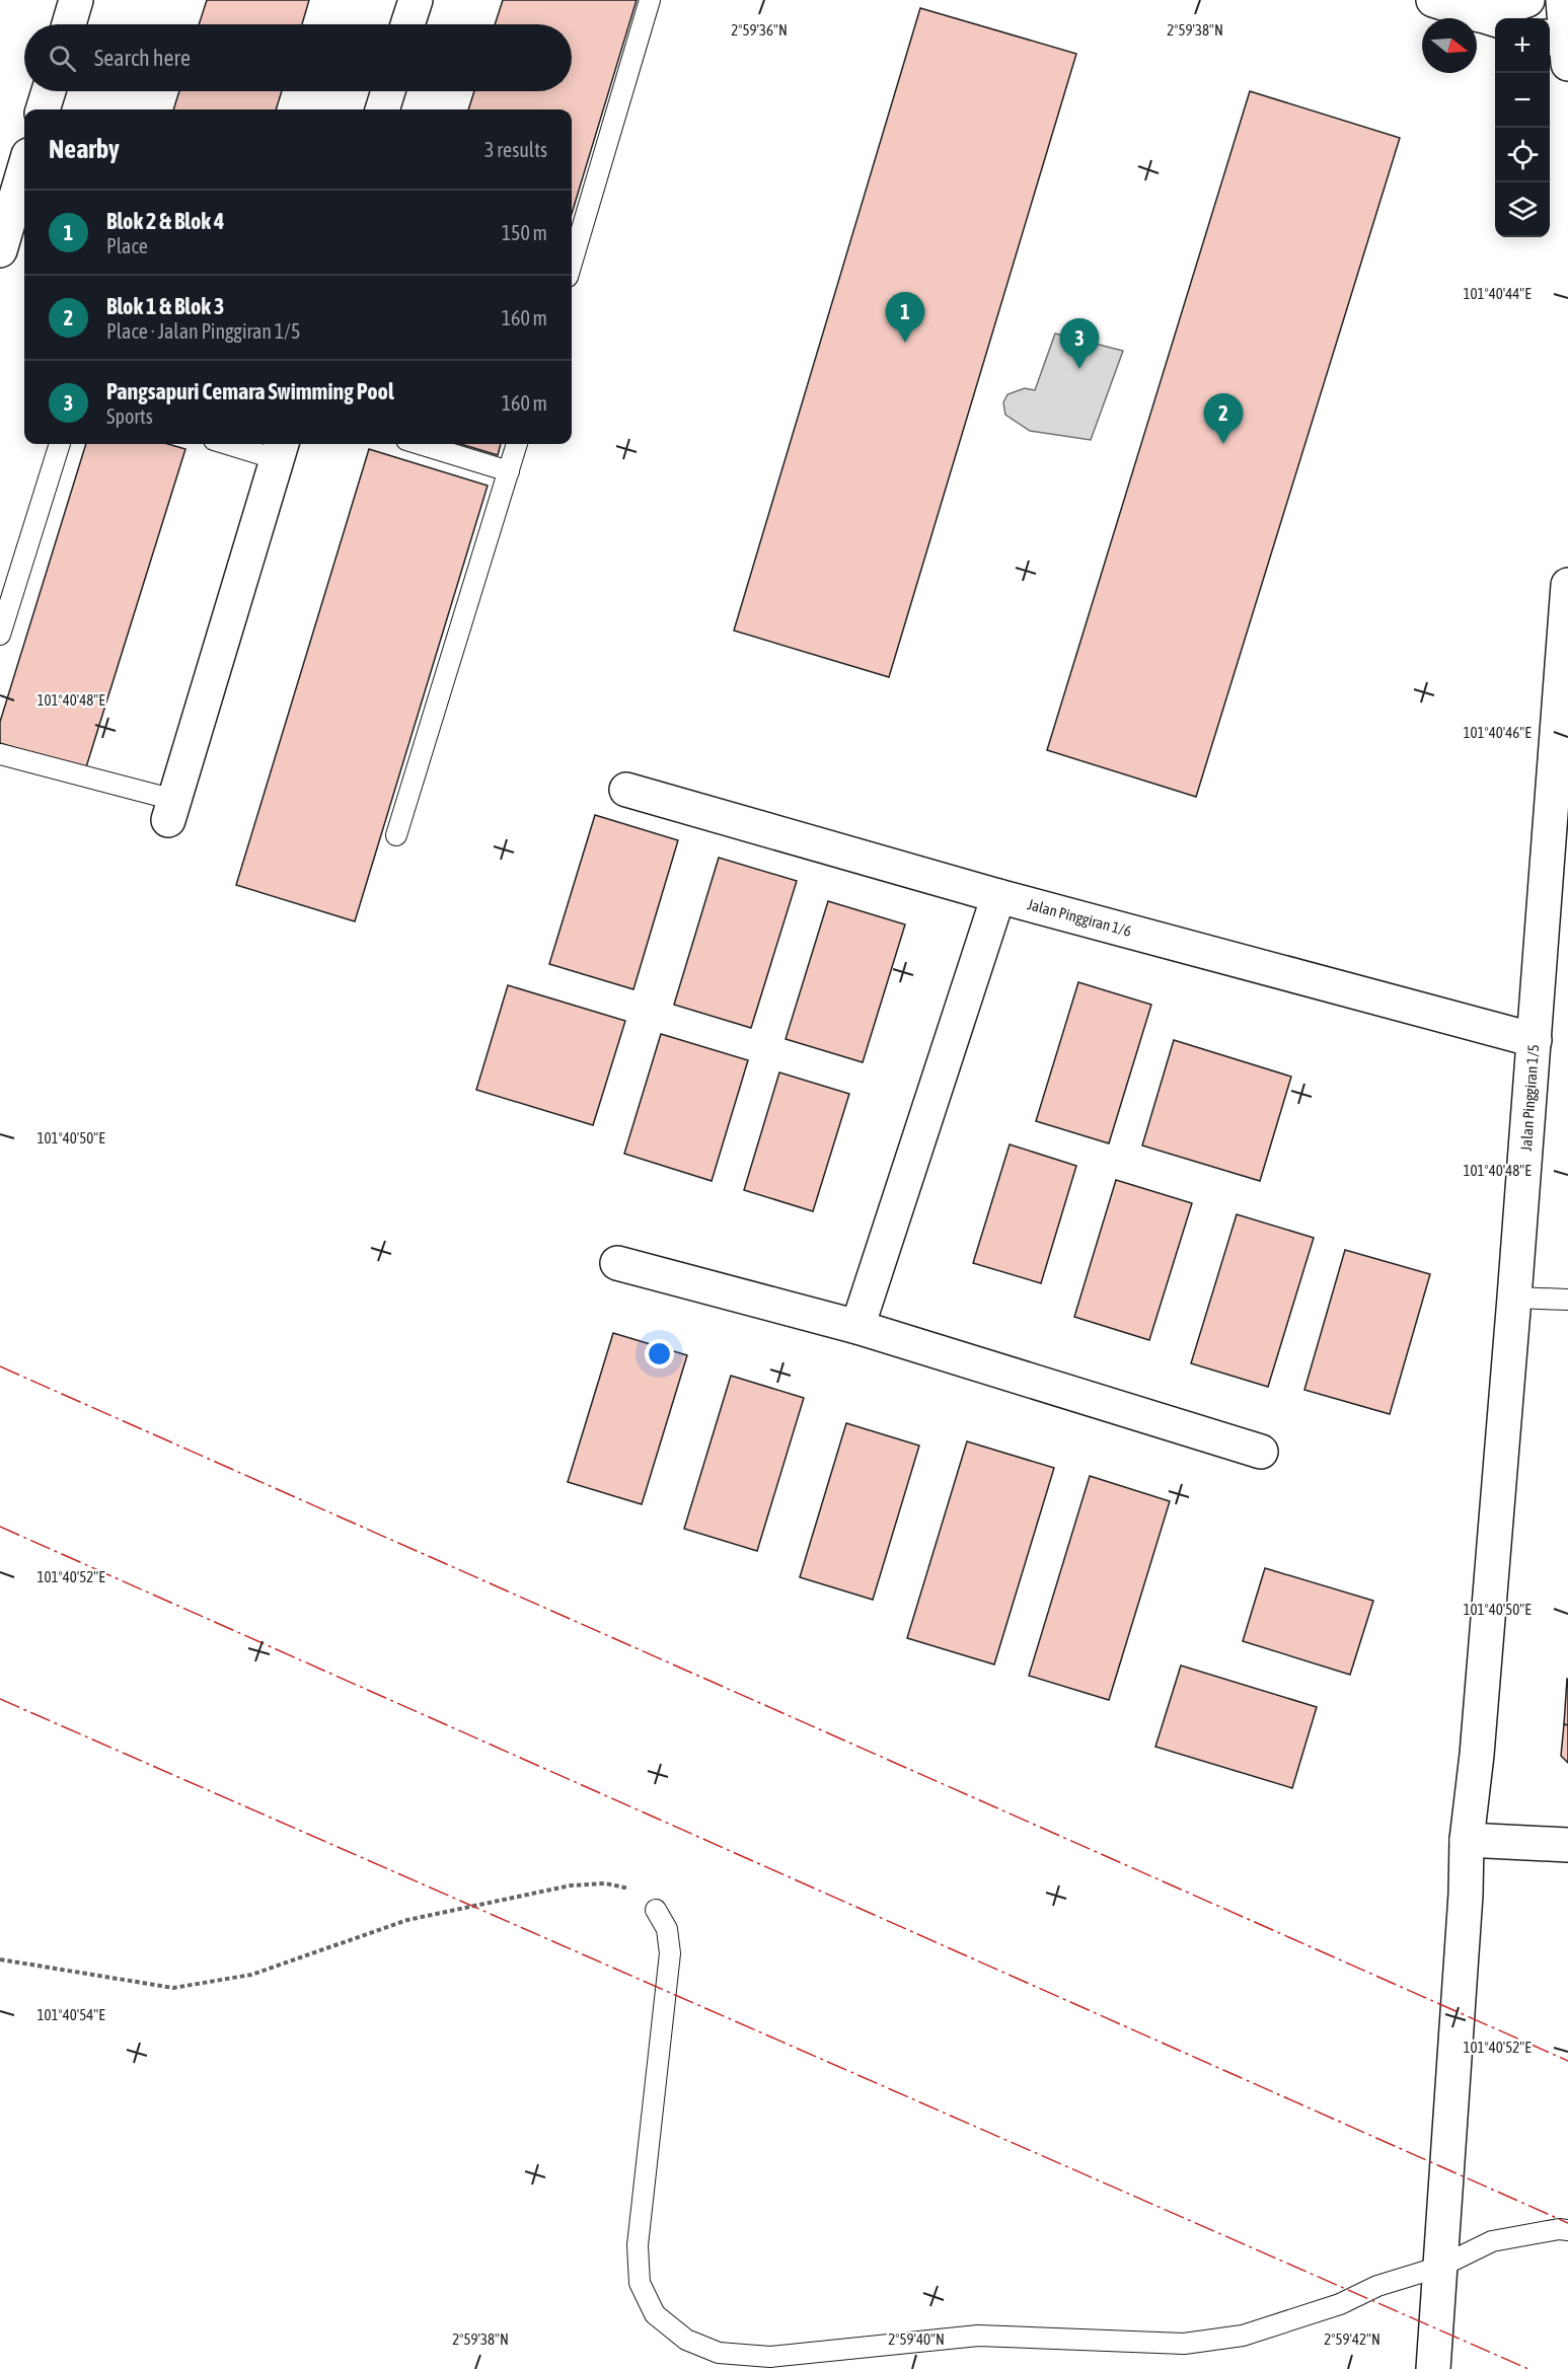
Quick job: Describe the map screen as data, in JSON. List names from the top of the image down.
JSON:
{
  "streets": {
    "street": ["Jalan Pinggiran 1/6", "Jalan Pinggiran 1/5"]
  },
  "crossings": [
    ["Jalan Pinggiran 1/6", "Jalan Pinggiran 1/5"]
  ],
  "north": "right",
  "page": {
    "map_buttons": ["+", "−"],
    "search": "Search here",
    "heading": ["Nearby", "3 results"],
    "list": [
      {
        "mark": "1",
        "name": "Blok 2 & Blok 4",
        "note": "Place",
        "value": "150 m"
      },
      {
        "mark": "2",
        "name": "Blok 1 & Blok 3",
        "note": "Place · Jalan Pinggiran 1/5",
        "value": "160 m"
      },
      {
        "mark": "3",
        "name": "Pangsapuri Cemara Swimming Pool",
        "note": "Sports",
        "value": "160 m"
      }
    ],
    "pins": ["1", "3", "2"]
  },
  "coordinates": [
    "2°59'36\"N",
    "2°59'38\"N",
    "101°40'44\"E",
    "101°40'48\"E",
    "101°40'46\"E",
    "101°40'50\"E",
    "101°40'52\"E",
    "101°40'54\"E",
    "2°59'40\"N",
    "2°59'42\"N"
  ]
}
